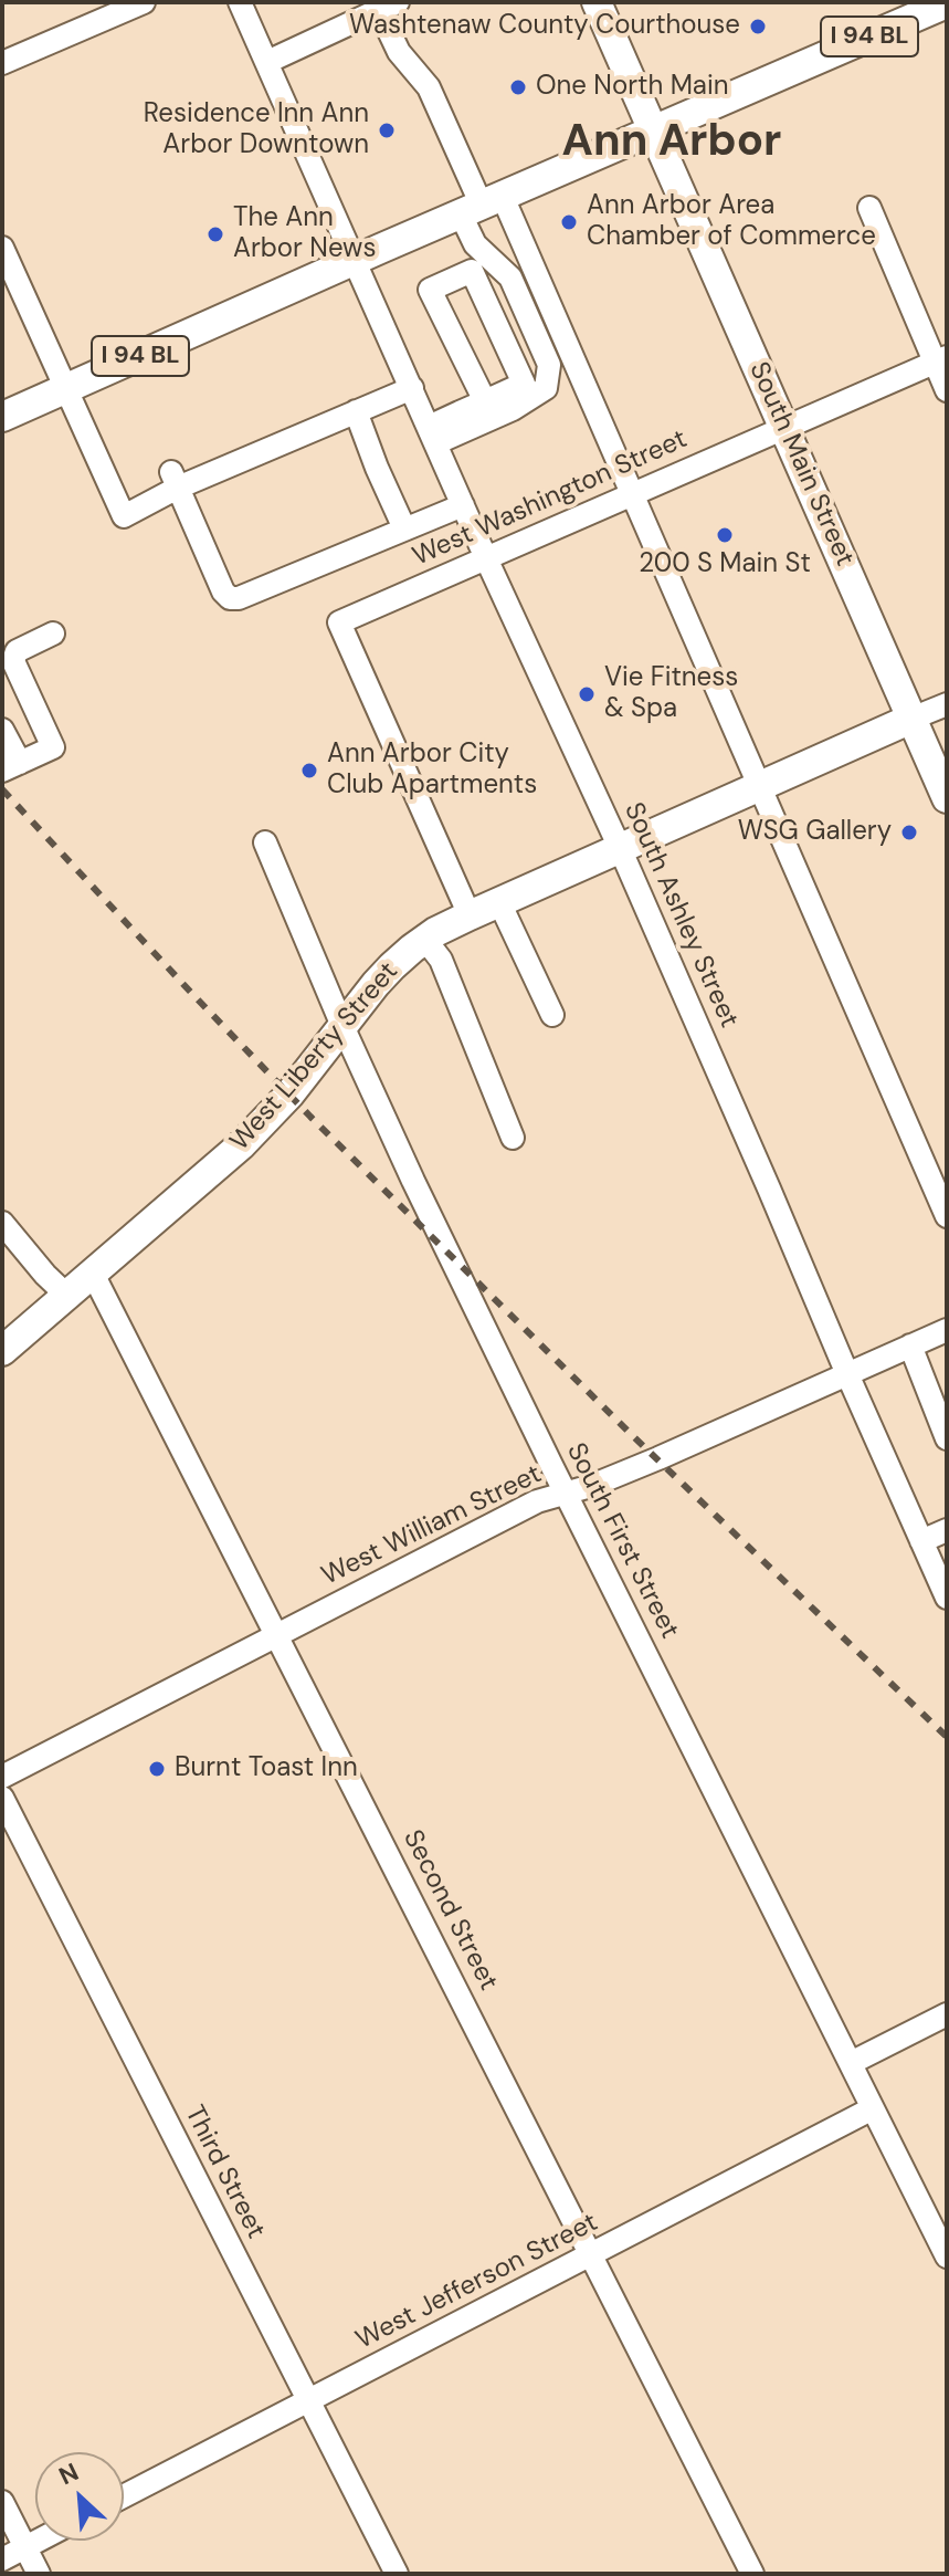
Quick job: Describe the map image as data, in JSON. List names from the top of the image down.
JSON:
{
  "streets": {
    "main road": ["I 94 BL", "South Main Street", "West Liberty Street"],
    "street": [
      "West Washington Street",
      "South Ashley Street",
      "West William Street",
      "South First Street",
      "Second Street",
      "Third Street",
      "West Jefferson Street"
    ]
  },
  "crossings": [
    ["I 94 BL", "South Main Street"],
    ["I 94 BL", "South Ashley Street"],
    ["South Main Street", "West Washington Street"],
    ["South Main Street", "West Liberty Street"],
    ["West Washington Street", "South Ashley Street"],
    ["West Washington Street", "West Liberty Street"],
    ["South Ashley Street", "West Liberty Street"],
    ["South Ashley Street", "West William Street"],
    ["West Liberty Street", "South First Street"],
    ["West Liberty Street", "Second Street"],
    ["West William Street", "South First Street"],
    ["West William Street", "Second Street"],
    ["South First Street", "West Jefferson Street"],
    ["Second Street", "West Jefferson Street"],
    ["Third Street", "West Jefferson Street"]
  ],
  "districts": ["Ann Arbor"],
  "places": [
    "Washtenaw County Courthouse",
    "One North Main",
    "Residence Inn Ann Arbor Downtown",
    "Ann Arbor Area Chamber of Commerce",
    "The Ann Arbor News",
    "200 S Main St",
    "Vie Fitness & Spa",
    "Ann Arbor City Club Apartments",
    "WSG Gallery",
    "Burnt Toast Inn"
  ],
  "north": "top left"
}
